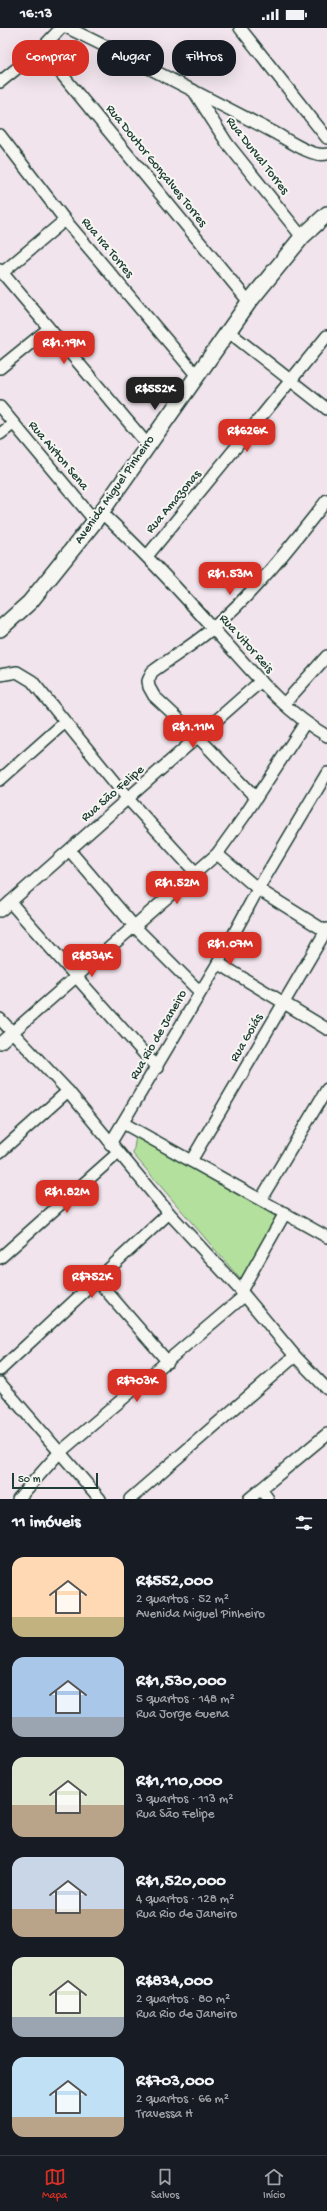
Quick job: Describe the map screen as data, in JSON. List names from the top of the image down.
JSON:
{
  "streets": {
    "street": [
      "Rua Durval Torres",
      "Rua Doutor Gonçalves Torres",
      "Rua Ira Torres",
      "Rua Airton Sena",
      "Avenida Miguel Pinheiro",
      "Rua Amazonas",
      "Rua Vitor Reis",
      "Rua São Felipe",
      "Rua Rio de Janeiro",
      "Rua Goiás"
    ]
  },
  "crossings": [
    ["Rua Durval Torres", "Avenida Miguel Pinheiro"],
    ["Rua Doutor Gonçalves Torres", "Avenida Miguel Pinheiro"],
    ["Rua Ira Torres", "Avenida Miguel Pinheiro"],
    ["Rua Airton Sena", "Avenida Miguel Pinheiro"],
    ["Rua Airton Sena", "Rua Vitor Reis"],
    ["Avenida Miguel Pinheiro", "Rua Vitor Reis"],
    ["Rua Amazonas", "Rua Vitor Reis"],
    ["Rua Vitor Reis", "Rua São Felipe"]
  ],
  "scale_bar": "50 m",
  "page": {
    "status": "16:13",
    "chip": ["Comprar", "Alugar", "Filtros"],
    "price": [
      "R$1.19M",
      "R$552K",
      "R$626K",
      "R$1.53M",
      "R$1.11M",
      "R$1.52M",
      "R$1.07M",
      "R$834K",
      "R$1.82M",
      "R$752K",
      "R$703K"
    ],
    "scale": "50 m",
    "heading": "11 imóveis",
    "list": [
      {
        "name": "R$552,000",
        "note": "2 quartos · 52 m² · Avenida Miguel Pinheiro"
      },
      {
        "name": "R$1,530,000",
        "note": "5 quartos · 148 m² · Rua Jorge Guena"
      },
      {
        "name": "R$1,110,000",
        "note": "3 quartos · 113 m² · Rua São Felipe"
      },
      {
        "name": "R$1,520,000",
        "note": "4 quartos · 128 m² · Rua Rio de Janeiro"
      },
      {
        "name": "R$834,000",
        "note": "2 quartos · 80 m² · Rua Rio de Janeiro"
      },
      {
        "name": "R$703,000",
        "note": "2 quartos · 66 m² · Travessa H"
      }
    ],
    "tabs": ["Mapa", "Salvos", "Início"]
  }
}
